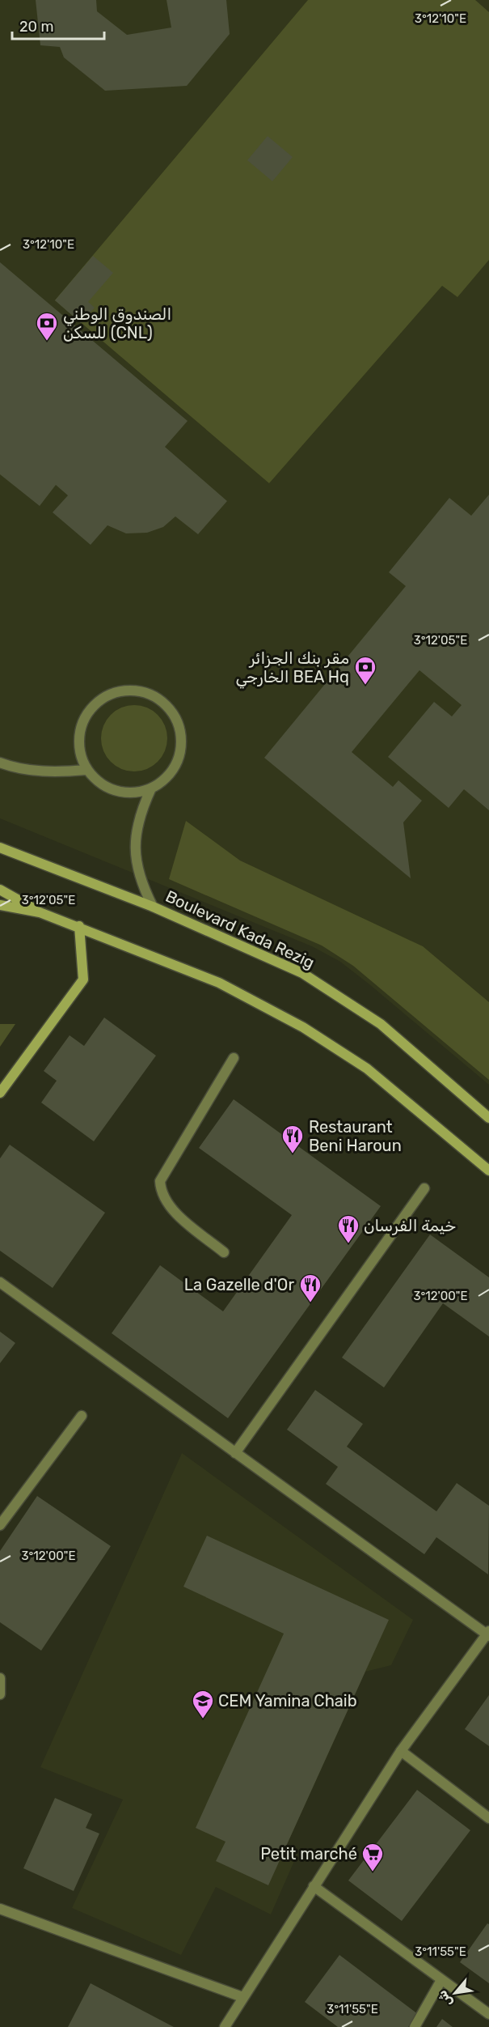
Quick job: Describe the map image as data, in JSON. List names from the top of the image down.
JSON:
{
  "streets": {
    "main road": ["Boulevard Kada Rezig"]
  },
  "places": {
    "bank": ["الصندوق الوطني للسكن (CNL)", "مقر بنك الجزائر الخارجي BEA Hq"],
    "restaurant": ["Restaurant Beni Haroun", "خيمة الفرسان", "La Gazelle d'Or"],
    "school or university": ["CEM Yamina Chaib"],
    "supermarket": ["Petit marché"]
  },
  "scale_bar": "20 m",
  "north": "bottom left",
  "coordinates": [
    "3°12'10\"E",
    "3°12'05\"E",
    "3°12'00\"E",
    "3°11'55\"E"
  ]
}
